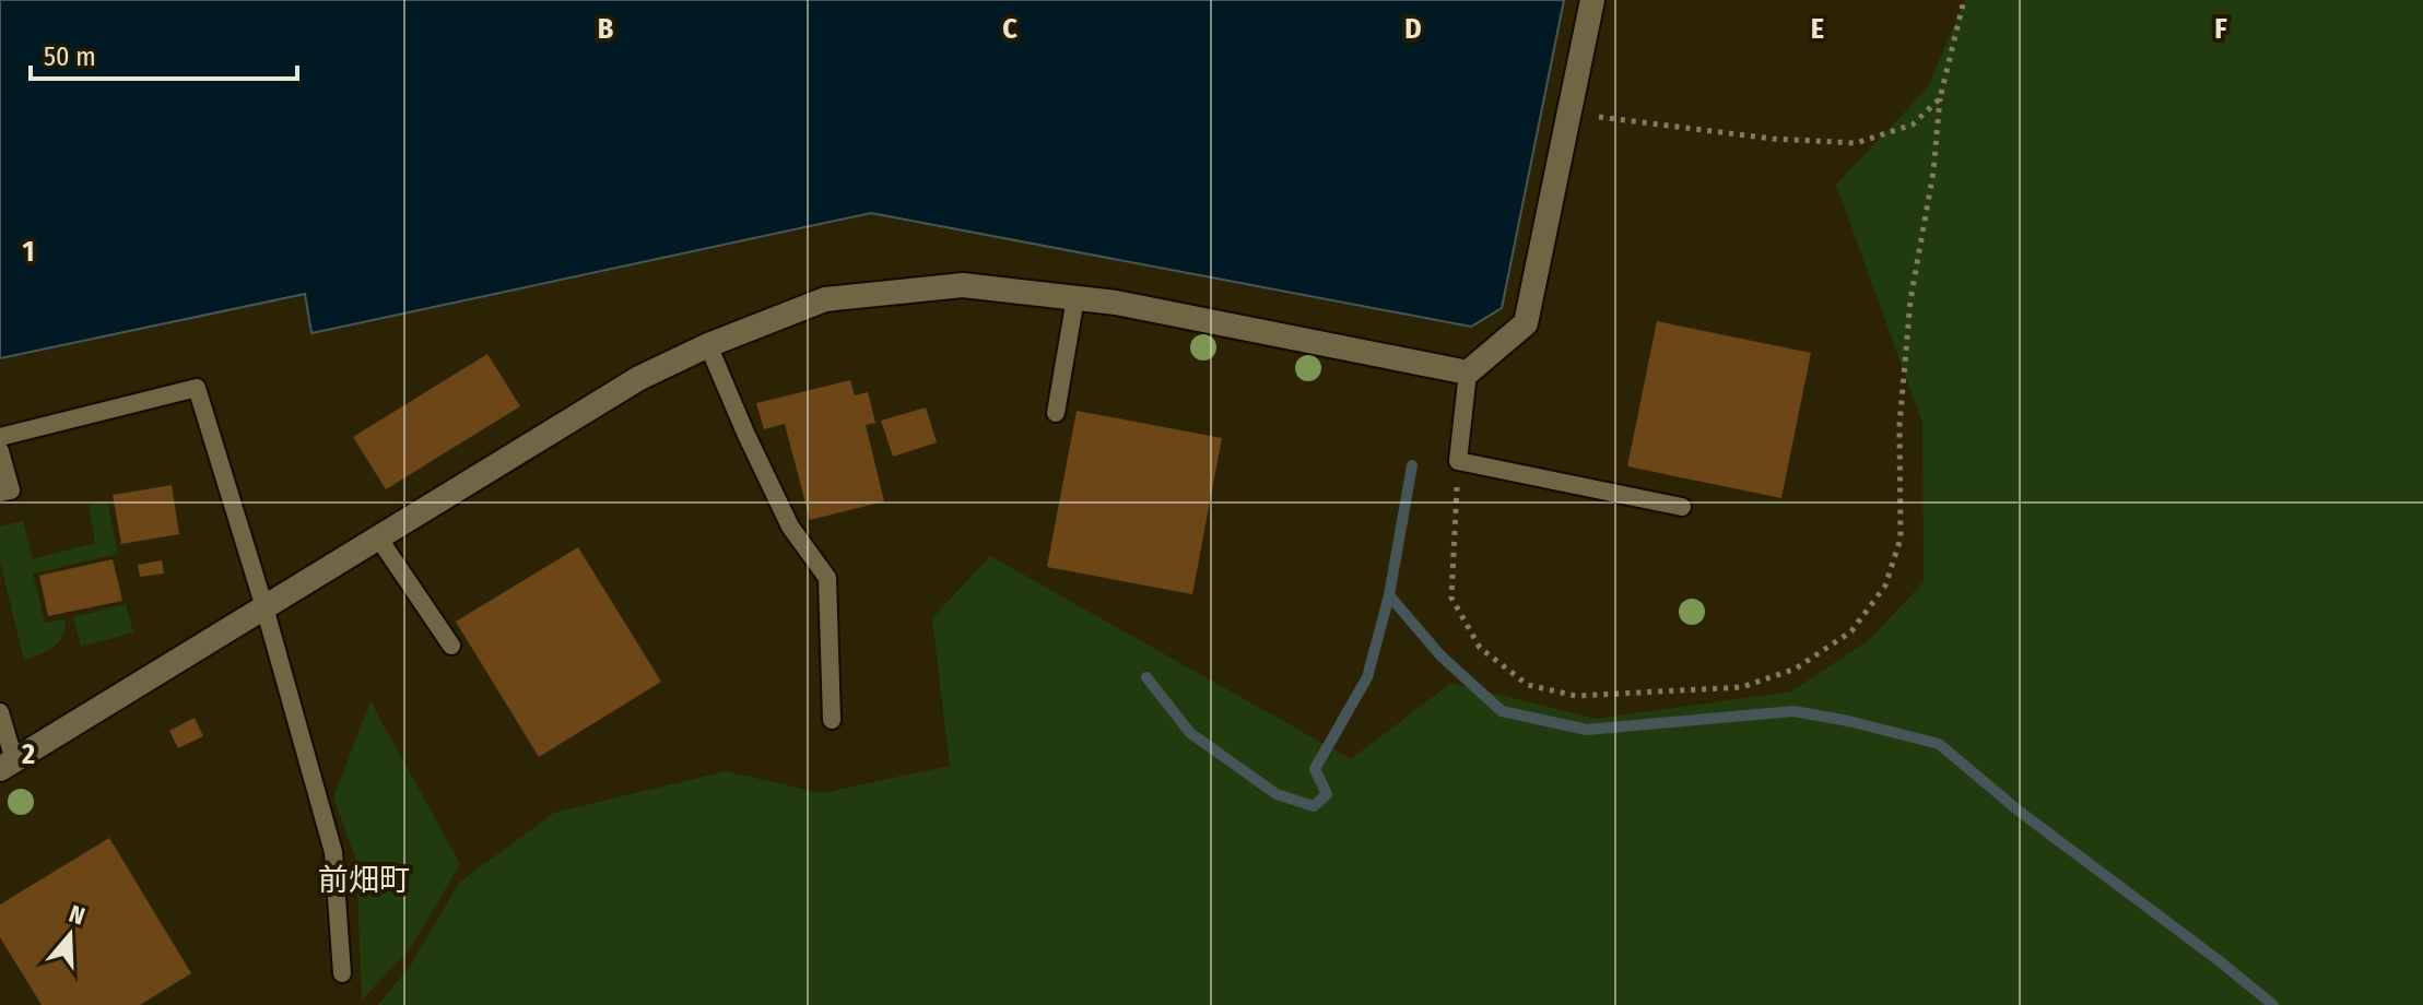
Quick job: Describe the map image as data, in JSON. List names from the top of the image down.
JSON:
{
  "districts": ["前畑町"],
  "scale_bar": "50 m",
  "north": "top",
  "grid": {
    "columns": [
      "B",
      "C",
      "D",
      "E",
      "F"
    ],
    "rows": ["1", "2"]
  }
}
